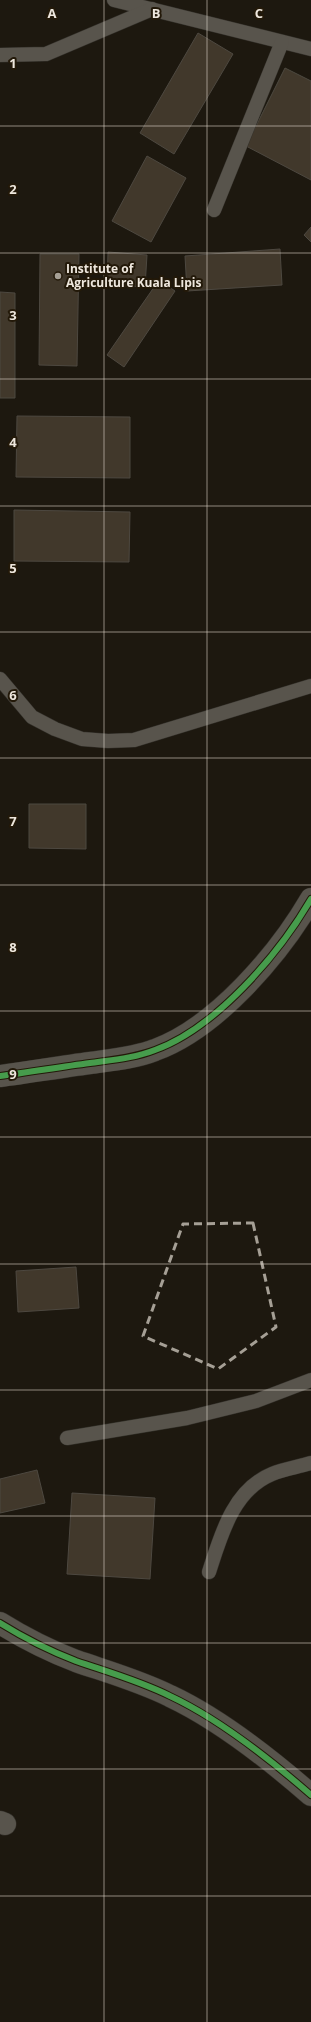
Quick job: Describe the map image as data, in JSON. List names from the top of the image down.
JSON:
{
  "places": ["Institute of Agriculture Kuala Lipis"],
  "grid": {
    "columns": ["A", "B", "C"],
    "rows": [
      "1",
      "2",
      "3",
      "4",
      "5",
      "6",
      "7",
      "8",
      "9"
    ]
  }
}
